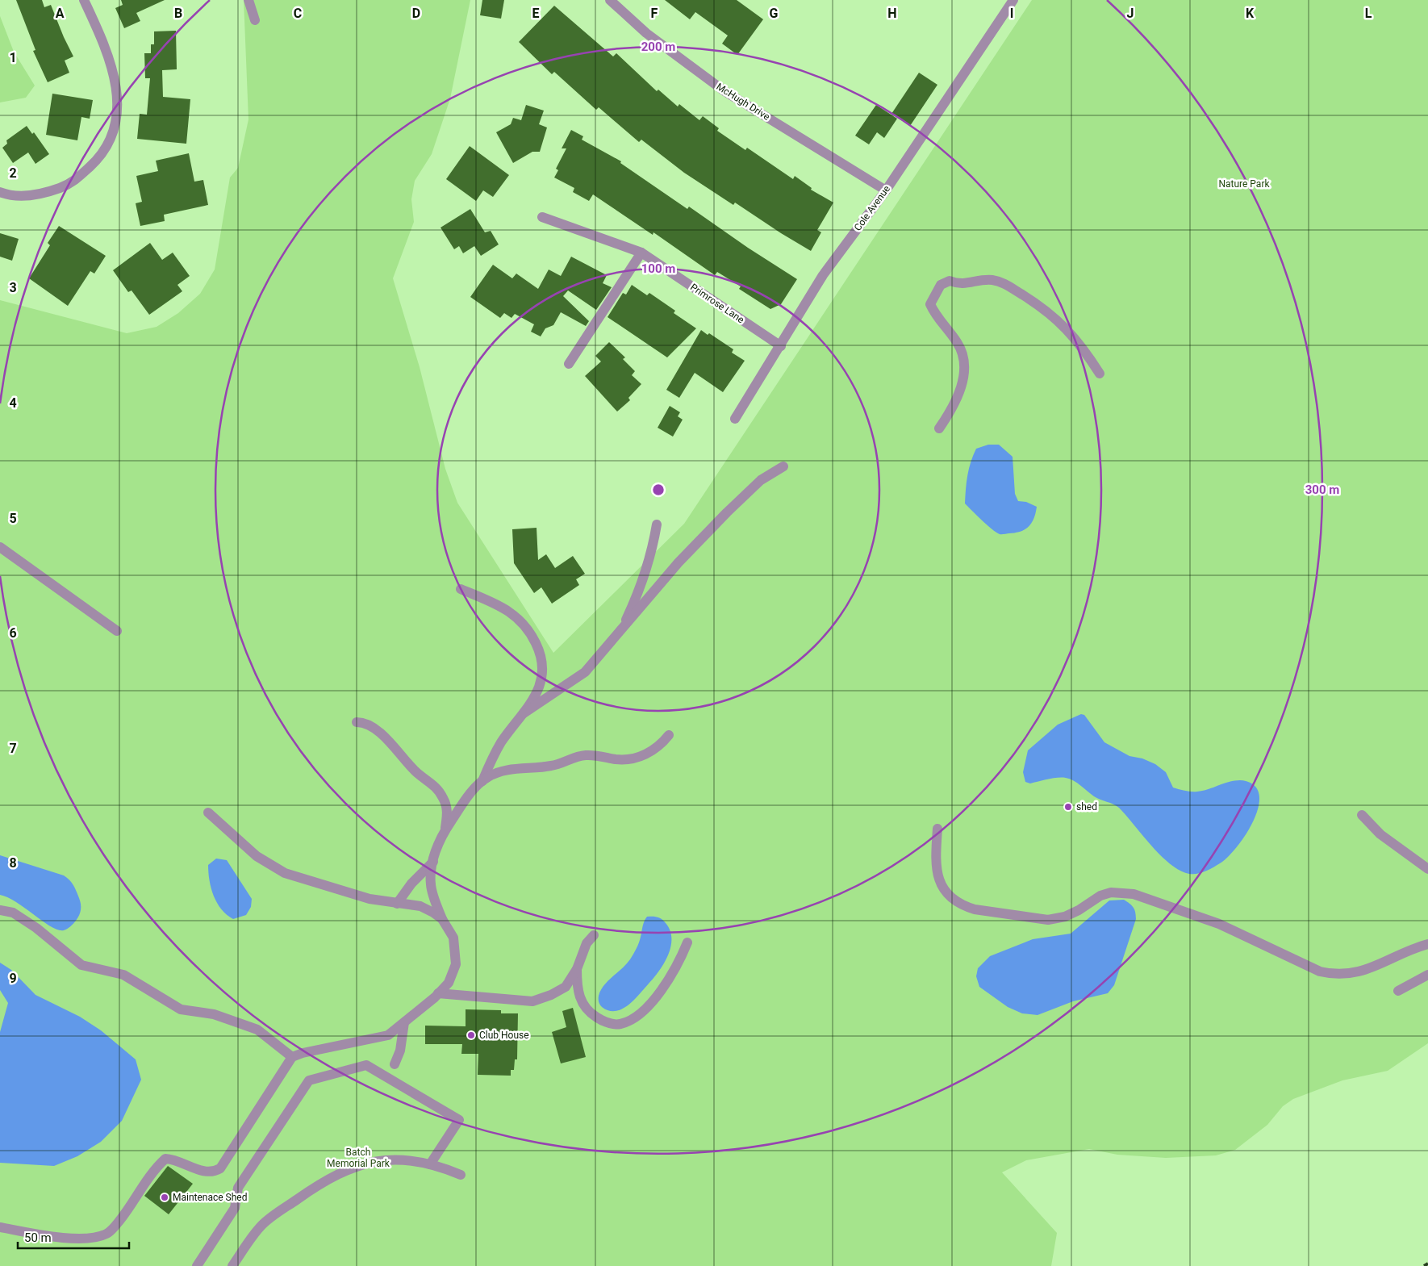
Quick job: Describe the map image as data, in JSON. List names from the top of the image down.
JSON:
{
  "streets": {
    "street": ["McHugh Drive", "Cole Avenue", "Primrose Lane"]
  },
  "crossings": [
    ["McHugh Drive", "Cole Avenue"],
    ["Cole Avenue", "Primrose Lane"]
  ],
  "parks": ["Nature Park", "Batch Memorial Park"],
  "places": ["shed", "Club House", "Maintenace Shed"],
  "scale_bar": "50 m",
  "grid": {
    "columns": [
      "A",
      "B",
      "C",
      "D",
      "E",
      "F",
      "G",
      "H",
      "I",
      "J",
      "K",
      "L"
    ],
    "rows": [
      "1",
      "2",
      "3",
      "4",
      "5",
      "6",
      "7",
      "8",
      "9"
    ]
  },
  "rings": ["200 m", "100 m", "300 m"]
}
